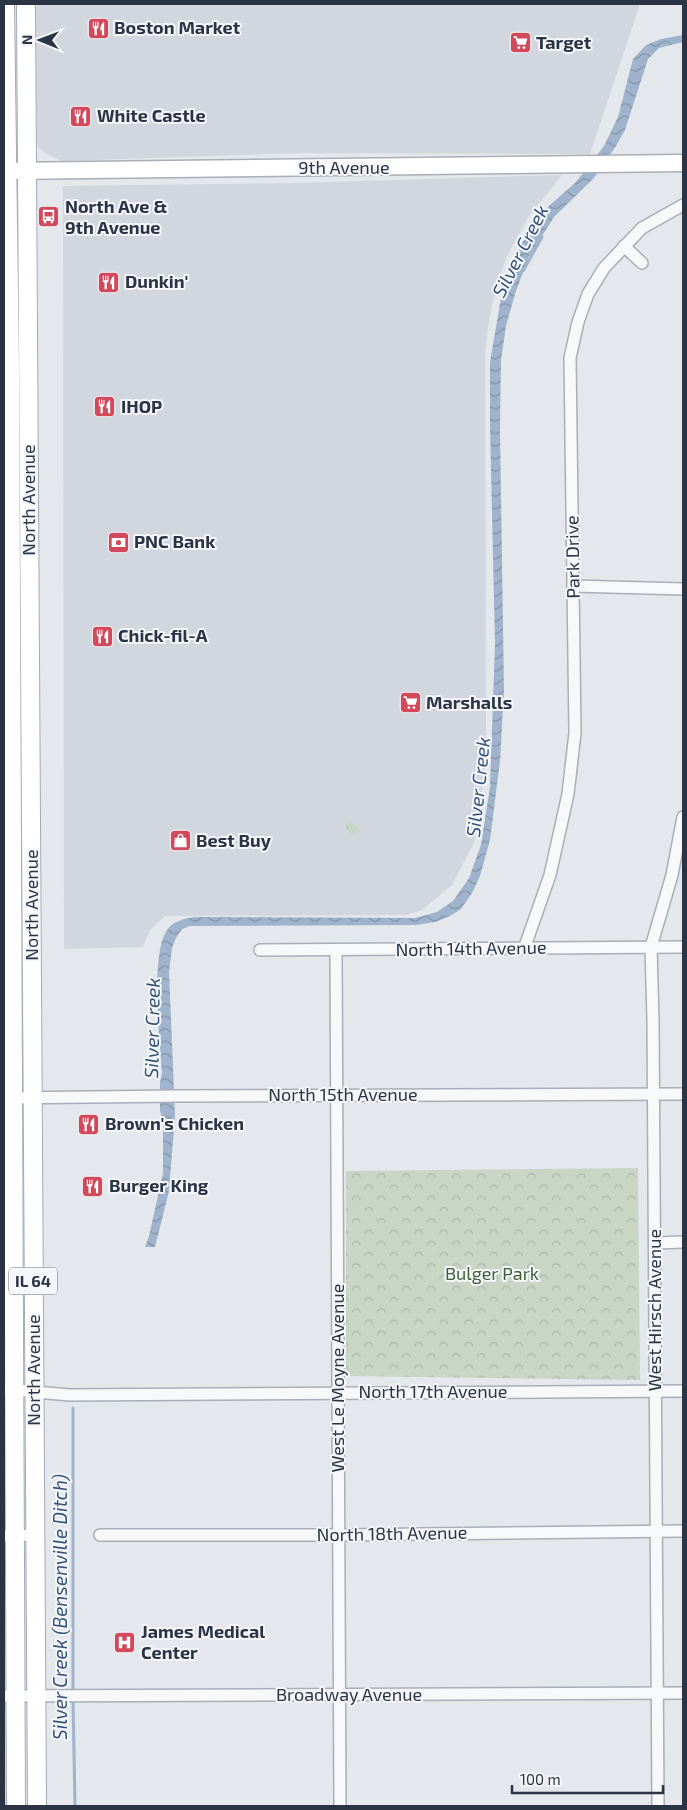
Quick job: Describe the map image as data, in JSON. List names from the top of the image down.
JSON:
{
  "streets": {
    "main road": ["North Avenue", "IL 64"],
    "street": [
      "9th Avenue",
      "Park Drive",
      "North 14th Avenue",
      "North 15th Avenue",
      "West Hirsch Avenue",
      "West Le Moyne Avenue",
      "North 17th Avenue",
      "North 18th Avenue",
      "Broadway Avenue"
    ]
  },
  "crossings": [
    ["9th Avenue", "North Avenue"],
    ["North Avenue", "North 15th Avenue"],
    ["North Avenue", "North 17th Avenue"],
    ["North Avenue", "Broadway Avenue"],
    ["Park Drive", "North 14th Avenue"],
    ["North 14th Avenue", "West Hirsch Avenue"],
    ["North 14th Avenue", "West Le Moyne Avenue"],
    ["North 15th Avenue", "West Hirsch Avenue"],
    ["North 15th Avenue", "West Le Moyne Avenue"],
    ["West Hirsch Avenue", "North 17th Avenue"],
    ["West Hirsch Avenue", "North 18th Avenue"],
    ["West Hirsch Avenue", "Broadway Avenue"],
    ["West Le Moyne Avenue", "North 17th Avenue"],
    ["West Le Moyne Avenue", "North 18th Avenue"],
    ["West Le Moyne Avenue", "Broadway Avenue"]
  ],
  "water": ["Silver Creek", "Silver Creek (Bensenville Ditch)"],
  "parks": ["Bulger Park"],
  "places": {
    "restaurant": [
      "Boston Market",
      "White Castle",
      "Dunkin'",
      "IHOP",
      "Chick-fil-A",
      "Brown's Chicken",
      "Burger King"
    ],
    "supermarket": ["Target", "Marshalls"],
    "bus stop": ["North Ave & 9th Avenue"],
    "bank": ["PNC Bank"],
    "shop": ["Best Buy"],
    "hospital": ["James Medical Center"]
  },
  "scale_bar": "100 m",
  "north": "left"
}
